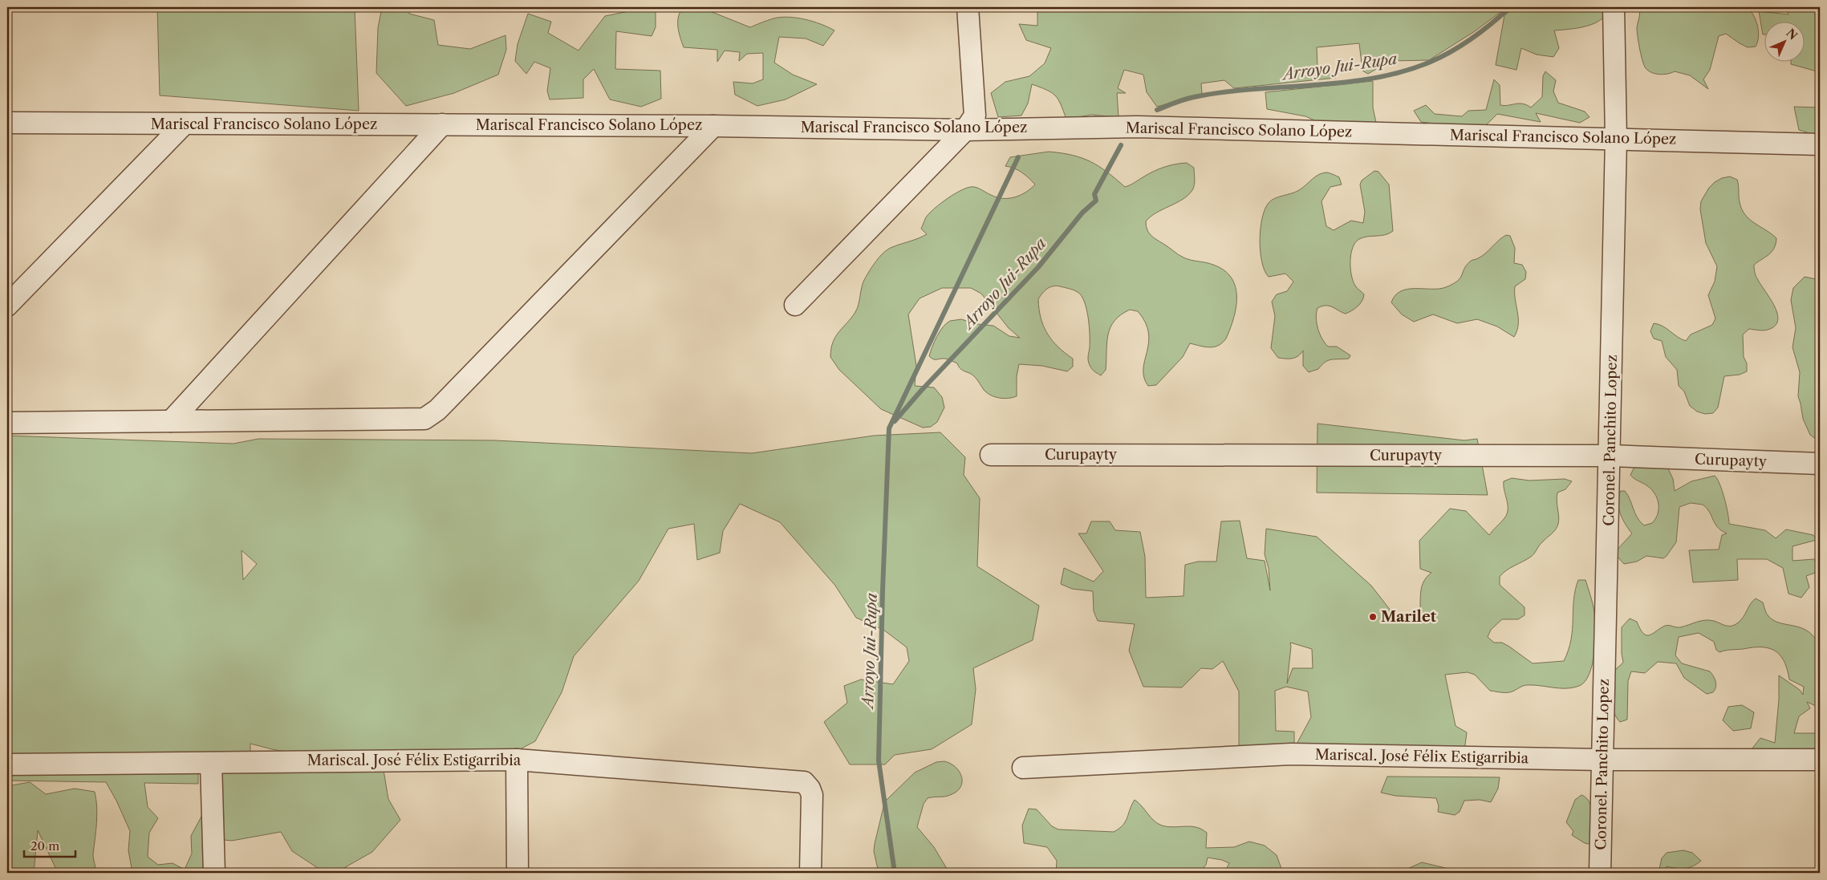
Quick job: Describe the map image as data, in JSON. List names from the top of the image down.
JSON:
{
  "streets": {
    "street": [
      "Mariscal Francisco Solano López",
      "Coronel. Panchito Lopez",
      "Curupayty",
      "Mariscal. José Félix Estigarribia"
    ]
  },
  "crossings": [
    ["Mariscal Francisco Solano López", "Coronel. Panchito Lopez"],
    ["Coronel. Panchito Lopez", "Curupayty"],
    ["Coronel. Panchito Lopez", "Mariscal. José Félix Estigarribia"]
  ],
  "water": ["Arroyo Jui-Rupa"],
  "places": ["Marilet"],
  "scale_bar": "20 m",
  "north": "top right"
}
